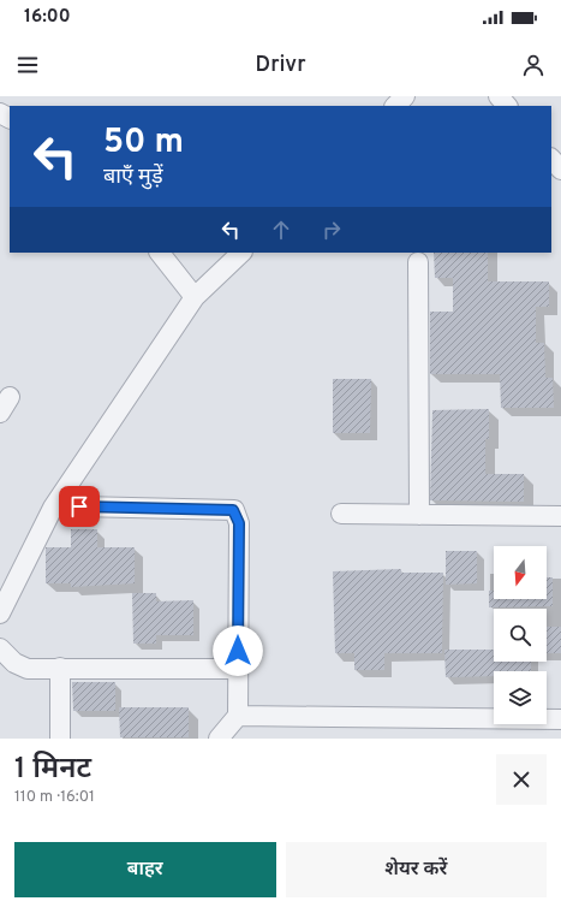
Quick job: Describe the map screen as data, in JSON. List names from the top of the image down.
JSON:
{
  "north": "bottom",
  "page": {
    "status": "16:00",
    "header": "Drivr",
    "turn": ["50 m", "बाएँ मुड़ें"],
    "heading": ["1 मिनट", "110 m · 16:01"],
    "buttons": ["बाहर", "शेयर करें"]
  }
}
